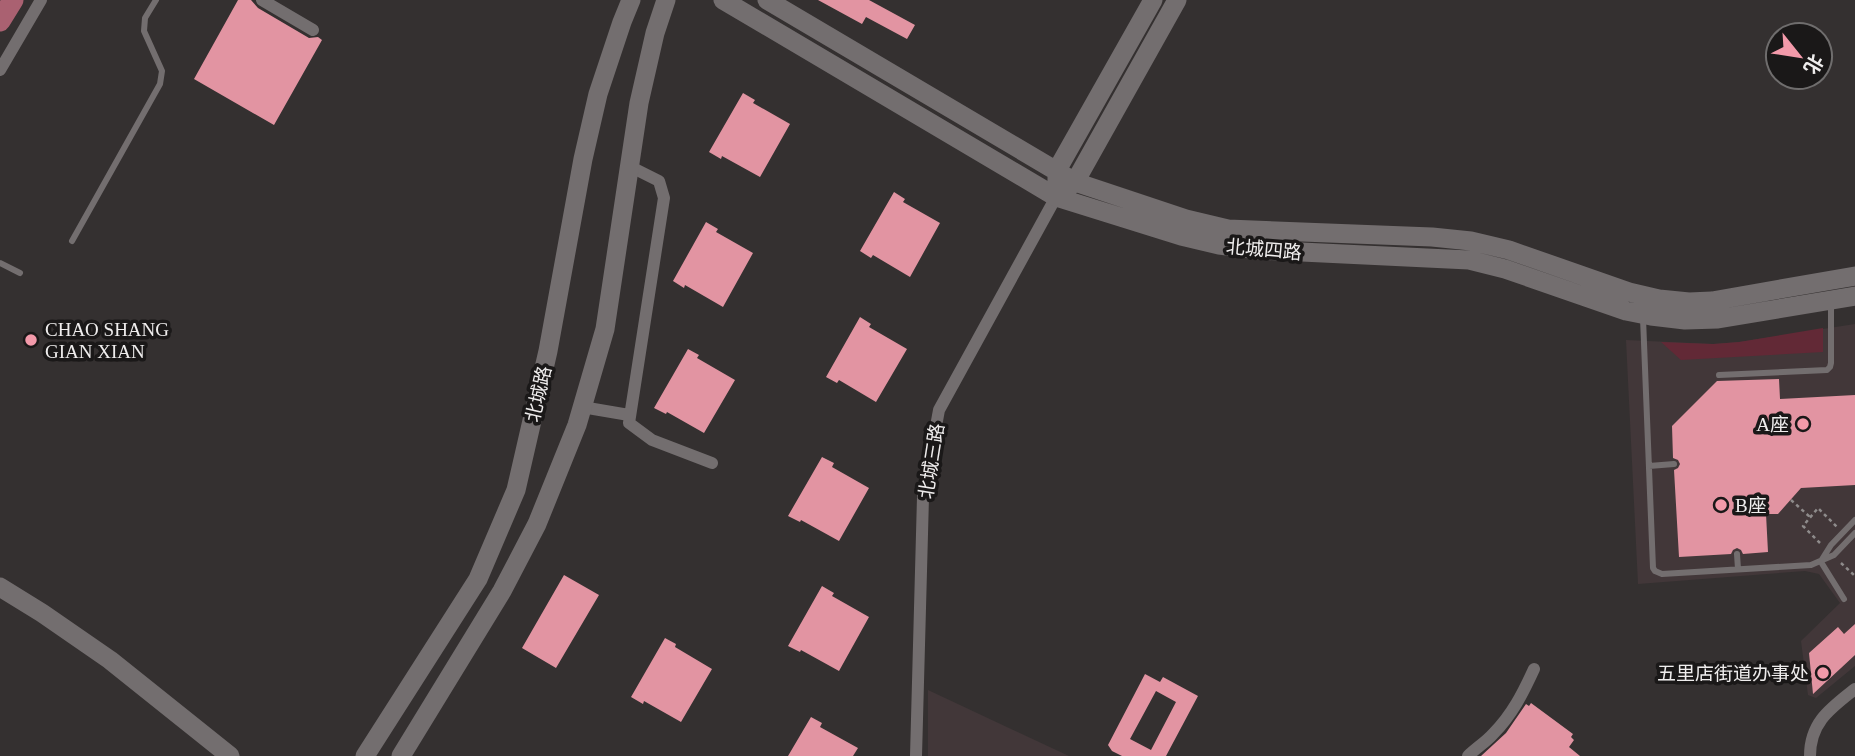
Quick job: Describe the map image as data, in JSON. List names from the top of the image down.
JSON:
{
  "streets": {
    "main road": ["北城四路", "北城路", "北城三路"]
  },
  "crossings": [
    ["北城四路", "北城三路"]
  ],
  "places": [
    "CHAO SHANG GIAN XIAN",
    "A座",
    "B座",
    "五里店街道办事处"
  ],
  "north": "bottom right"
}
